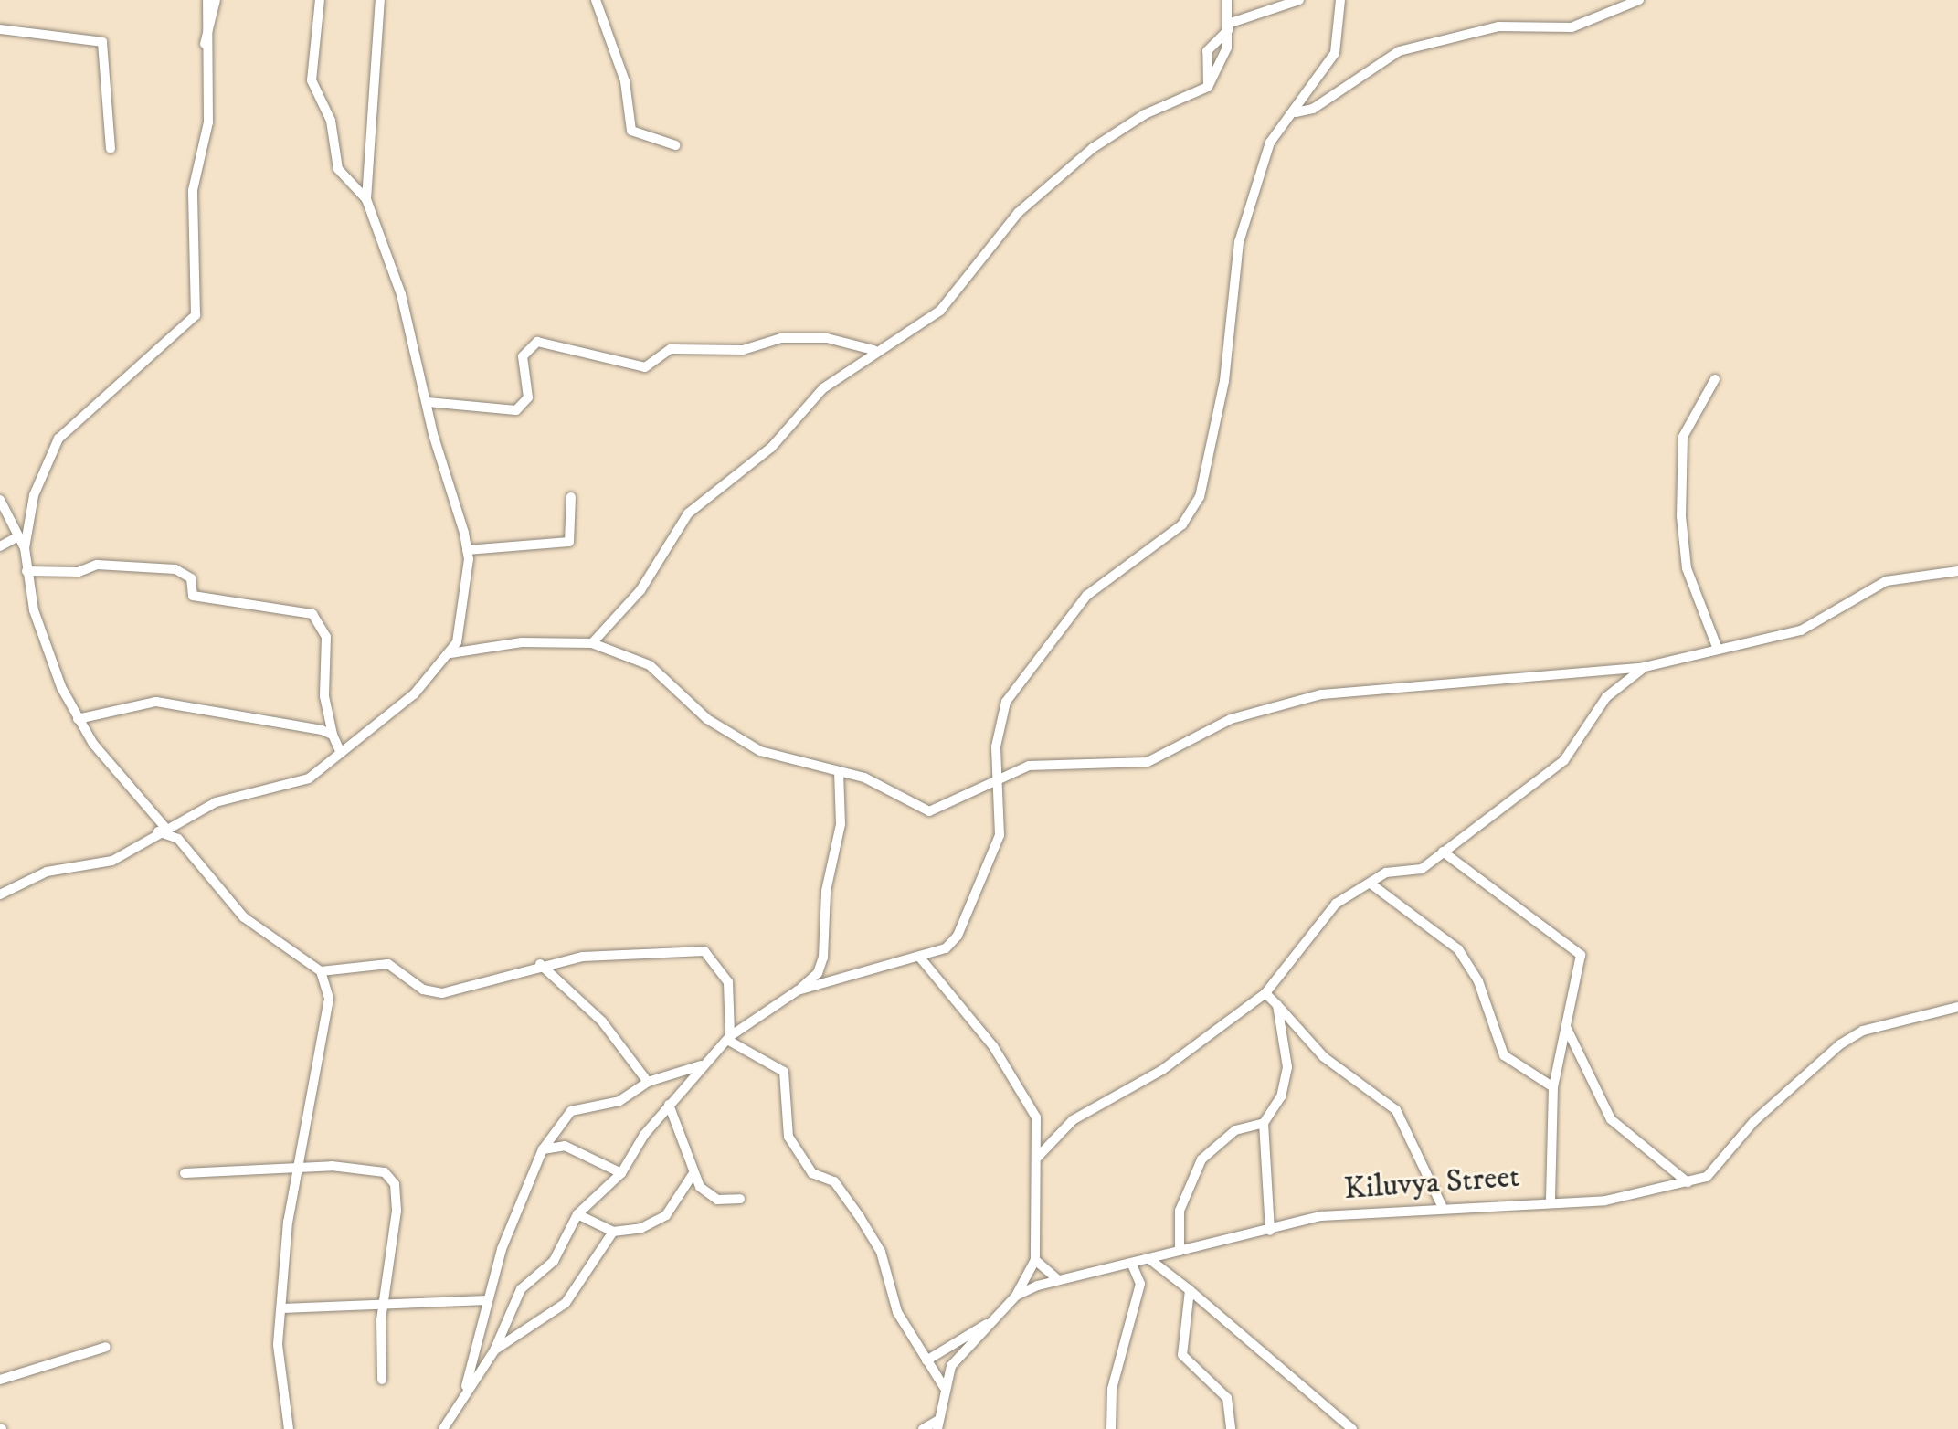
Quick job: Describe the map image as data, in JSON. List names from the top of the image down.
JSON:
{
  "streets": {
    "street": ["Kiluvya Street"]
  }
}
